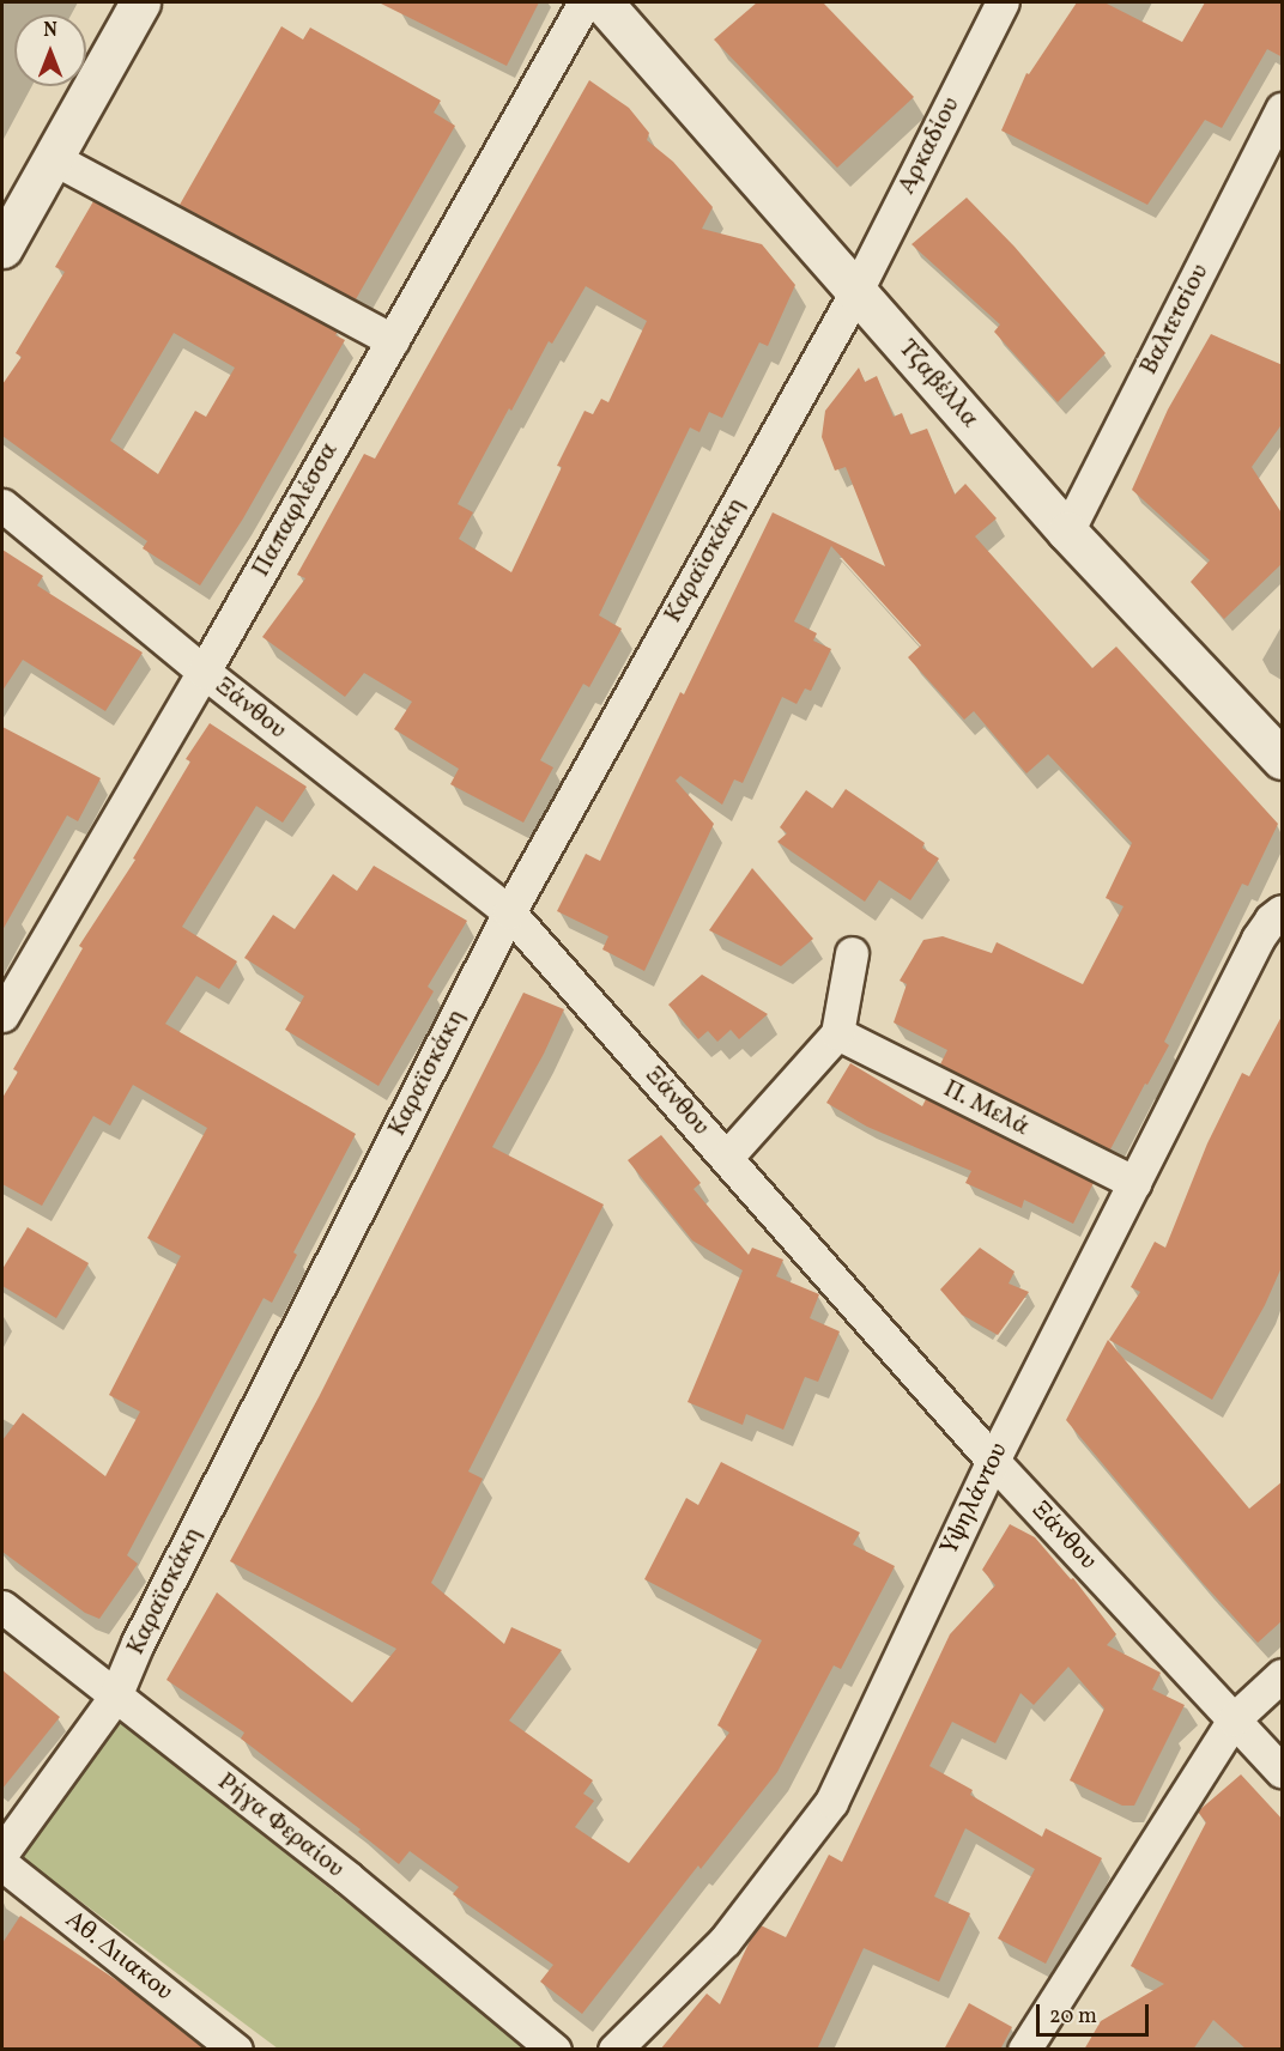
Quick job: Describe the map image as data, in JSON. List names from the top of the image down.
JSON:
{
  "streets": {
    "street": [
      "Αρκαδίου",
      "Βαλτετσίου",
      "Τζαβέλλα",
      "Παπαφλέσσα",
      "Καραϊσκάκη",
      "Ξάνθου",
      "Π. Μελά",
      "Υψηλάντου",
      "Ρήγα Φεραίου",
      "Αθ. Διιακου"
    ]
  },
  "crossings": [
    ["Αρκαδίου", "Τζαβέλλα"],
    ["Αρκαδίου", "Καραϊσκάκη"],
    ["Βαλτετσίου", "Τζαβέλλα"],
    ["Τζαβέλλα", "Καραϊσκάκη"],
    ["Παπαφλέσσα", "Ξάνθου"],
    ["Καραϊσκάκη", "Ξάνθου"],
    ["Καραϊσκάκη", "Ρήγα Φεραίου"],
    ["Ξάνθου", "Υψηλάντου"],
    ["Π. Μελά", "Υψηλάντου"]
  ],
  "scale_bar": "20 m",
  "north": "top"
}
